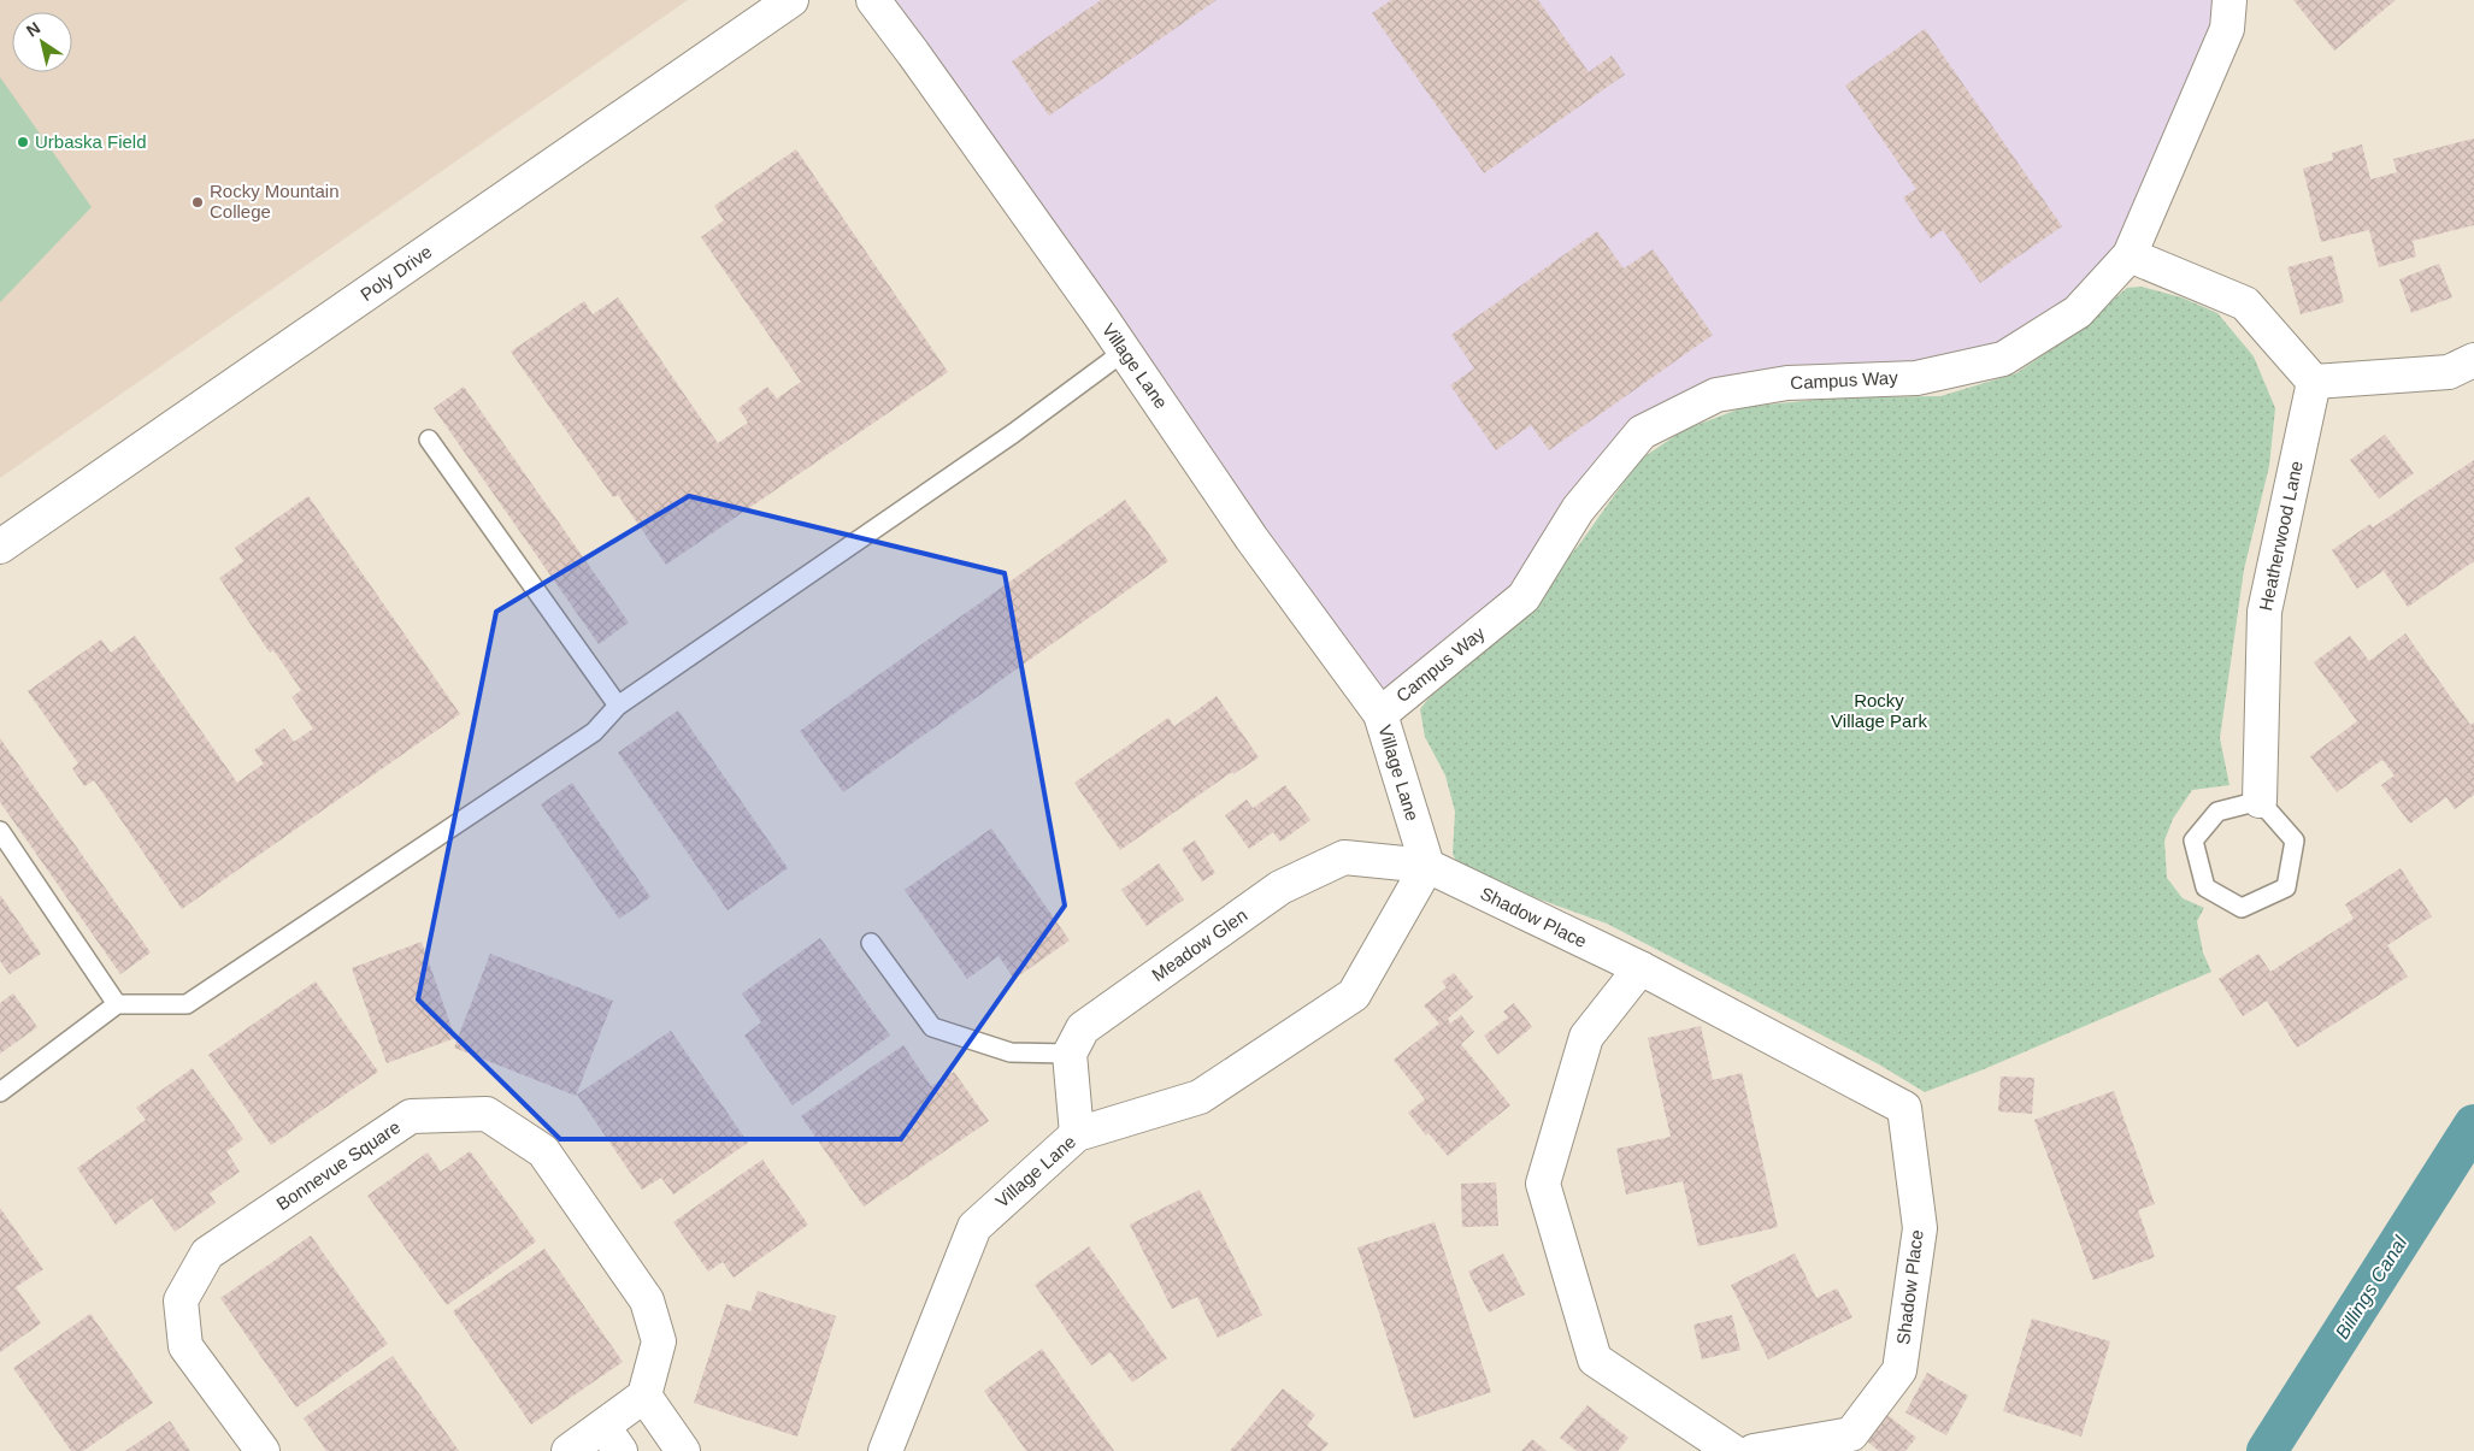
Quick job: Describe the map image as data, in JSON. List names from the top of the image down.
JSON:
{
  "streets": {
    "street": [
      "Poly Drive",
      "Village Lane",
      "Campus Way",
      "Heatherwood Lane",
      "Shadow Place",
      "Meadow Glen",
      "Bonnevue Square"
    ]
  },
  "crossings": [
    ["Village Lane", "Campus Way"],
    ["Village Lane", "Shadow Place"],
    ["Village Lane", "Meadow Glen"],
    ["Shadow Place", "Meadow Glen"]
  ],
  "water": ["Billings Canal"],
  "parks": ["Rocky Village Park"],
  "places": ["Urbaska Field", "Rocky Mountain College"],
  "north": "top left"
}
